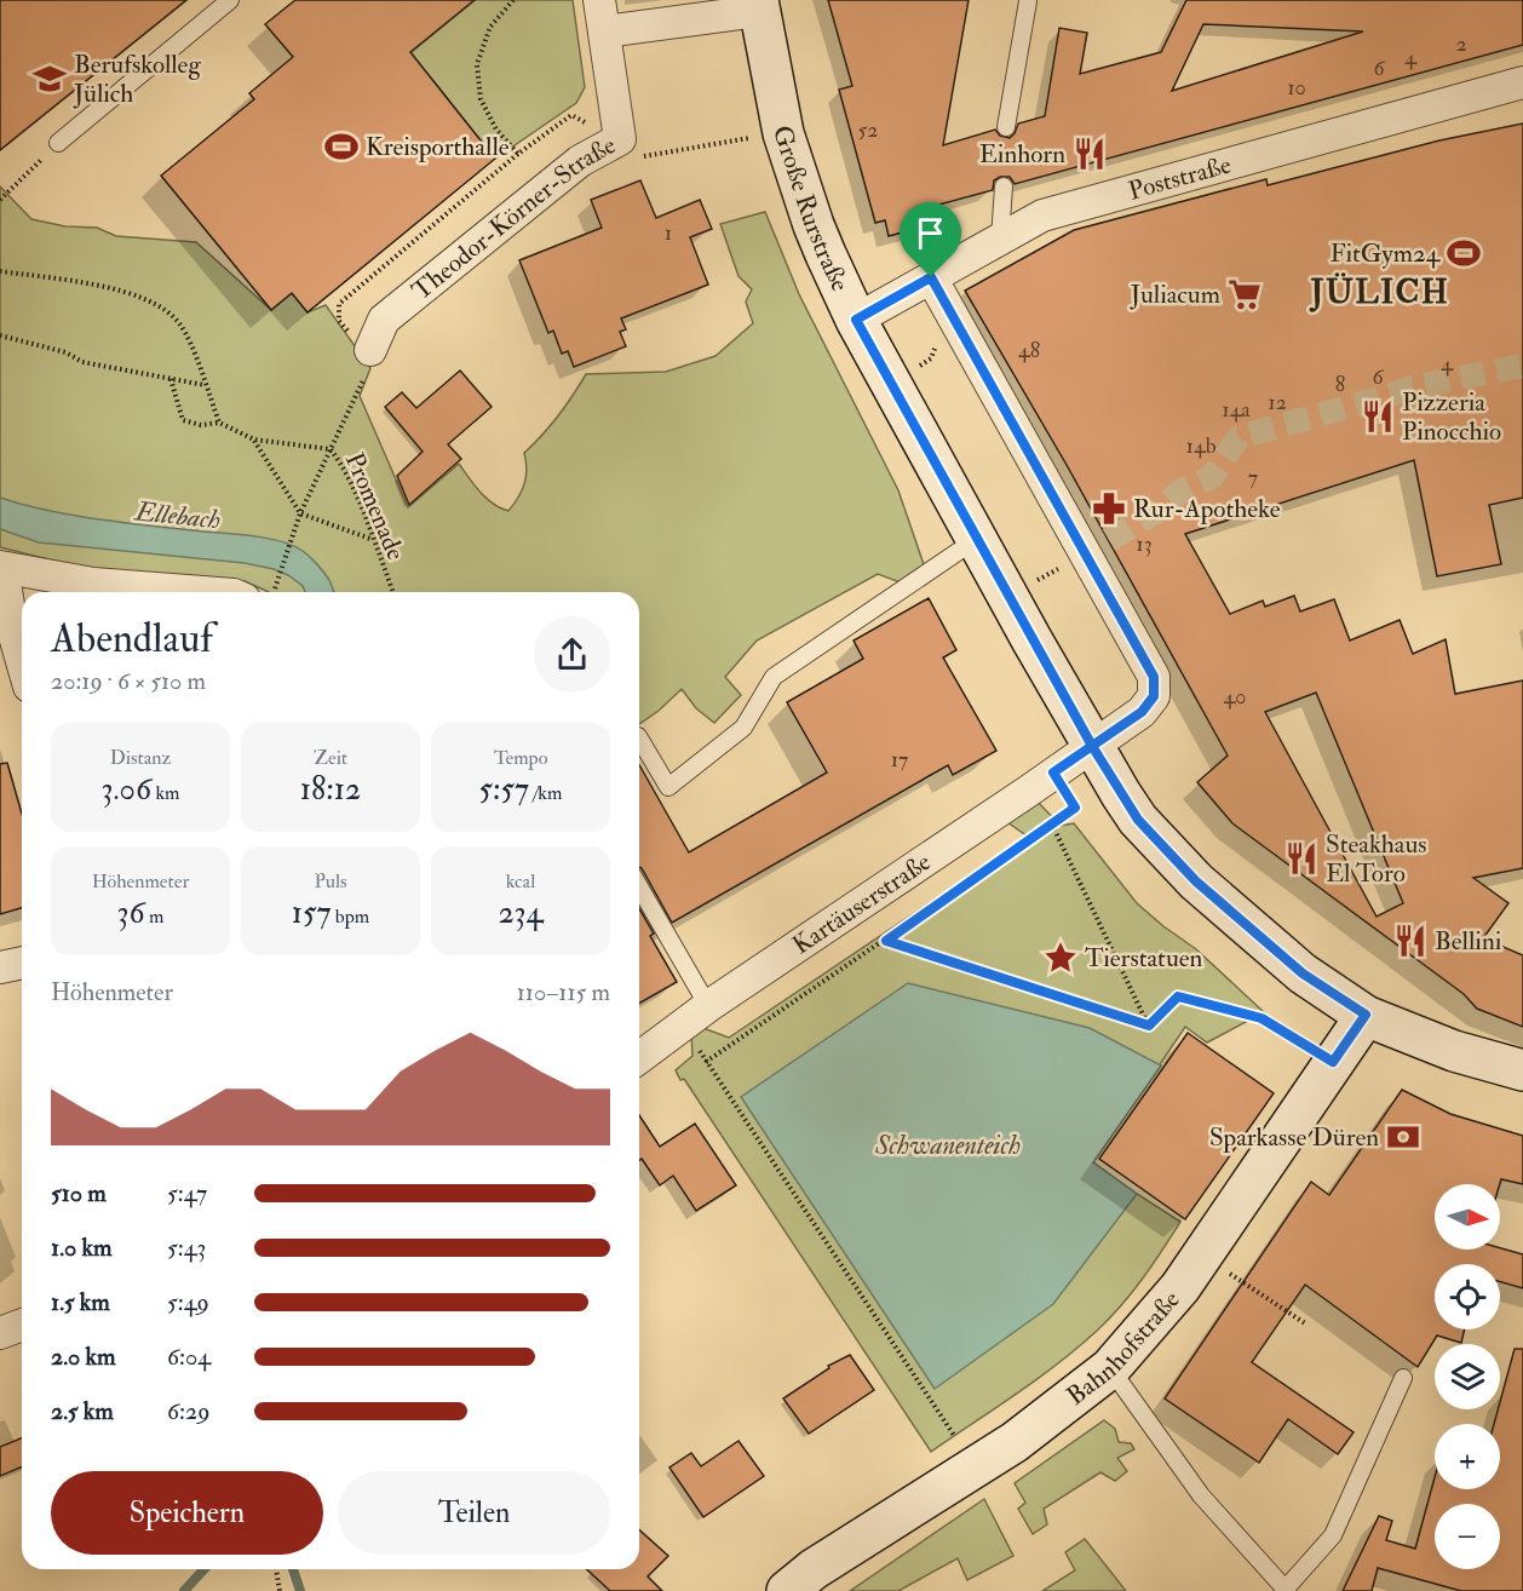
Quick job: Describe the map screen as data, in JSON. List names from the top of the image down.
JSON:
{
  "streets": {
    "main road": ["Große Rurstraße", "Bahnhofstraße"],
    "street": ["Poststraße", "Theodor-Körner-Straße", "Kartäuserstraße"],
    "path": ["Promenade"]
  },
  "crossings": [
    ["Poststraße", "Große Rurstraße"],
    ["Große Rurstraße", "Kartäuserstraße"],
    ["Große Rurstraße", "Bahnhofstraße"]
  ],
  "districts": ["JÜLICH"],
  "water": ["Ellebach", "Schwanenteich"],
  "places": {
    "school or university": ["Berufskolleg Jülich"],
    "sports": ["Kreisporthalle", "FitGym24"],
    "restaurant": [
      "Einhorn",
      "Pizzeria Pinocchio",
      "Steakhaus El Toro",
      "Bellini"
    ],
    "supermarket": ["Juliacum"],
    "pharmacy": ["Rur-Apotheke"],
    "place": ["Tierstatuen"],
    "bank": ["Sparkasse Düren"]
  },
  "house_numbers": [
    "2",
    "4",
    "6",
    "10",
    "52",
    "1",
    "48",
    "4",
    "6",
    "8",
    "12",
    "14a",
    "14b",
    "7",
    "13",
    "40",
    "17"
  ],
  "north": "right",
  "page": {
    "heading": ["Abendlauf", "20:19 · 6 × 510 m"],
    "stats": [
      ["Distanz", "3.06 km"],
      ["Zeit", "18:12"],
      ["Tempo", "5:57 /km"],
      ["Höhenmeter", "36 m"],
      ["Puls", "157 bpm"],
      ["kcal", "234"]
    ],
    "chart": ["Höhenmeter", "110–115 m"],
    "list": [
      {
        "name": "510 m",
        "note": "5:47"
      },
      {
        "name": "1.0 km",
        "note": "5:43"
      },
      {
        "name": "1.5 km",
        "note": "5:49"
      },
      {
        "name": "2.0 km",
        "note": "6:04"
      },
      {
        "name": "2.5 km",
        "note": "6:29"
      }
    ],
    "map_buttons": ["+", "−"],
    "buttons": ["Speichern", "Teilen"]
  }
}
